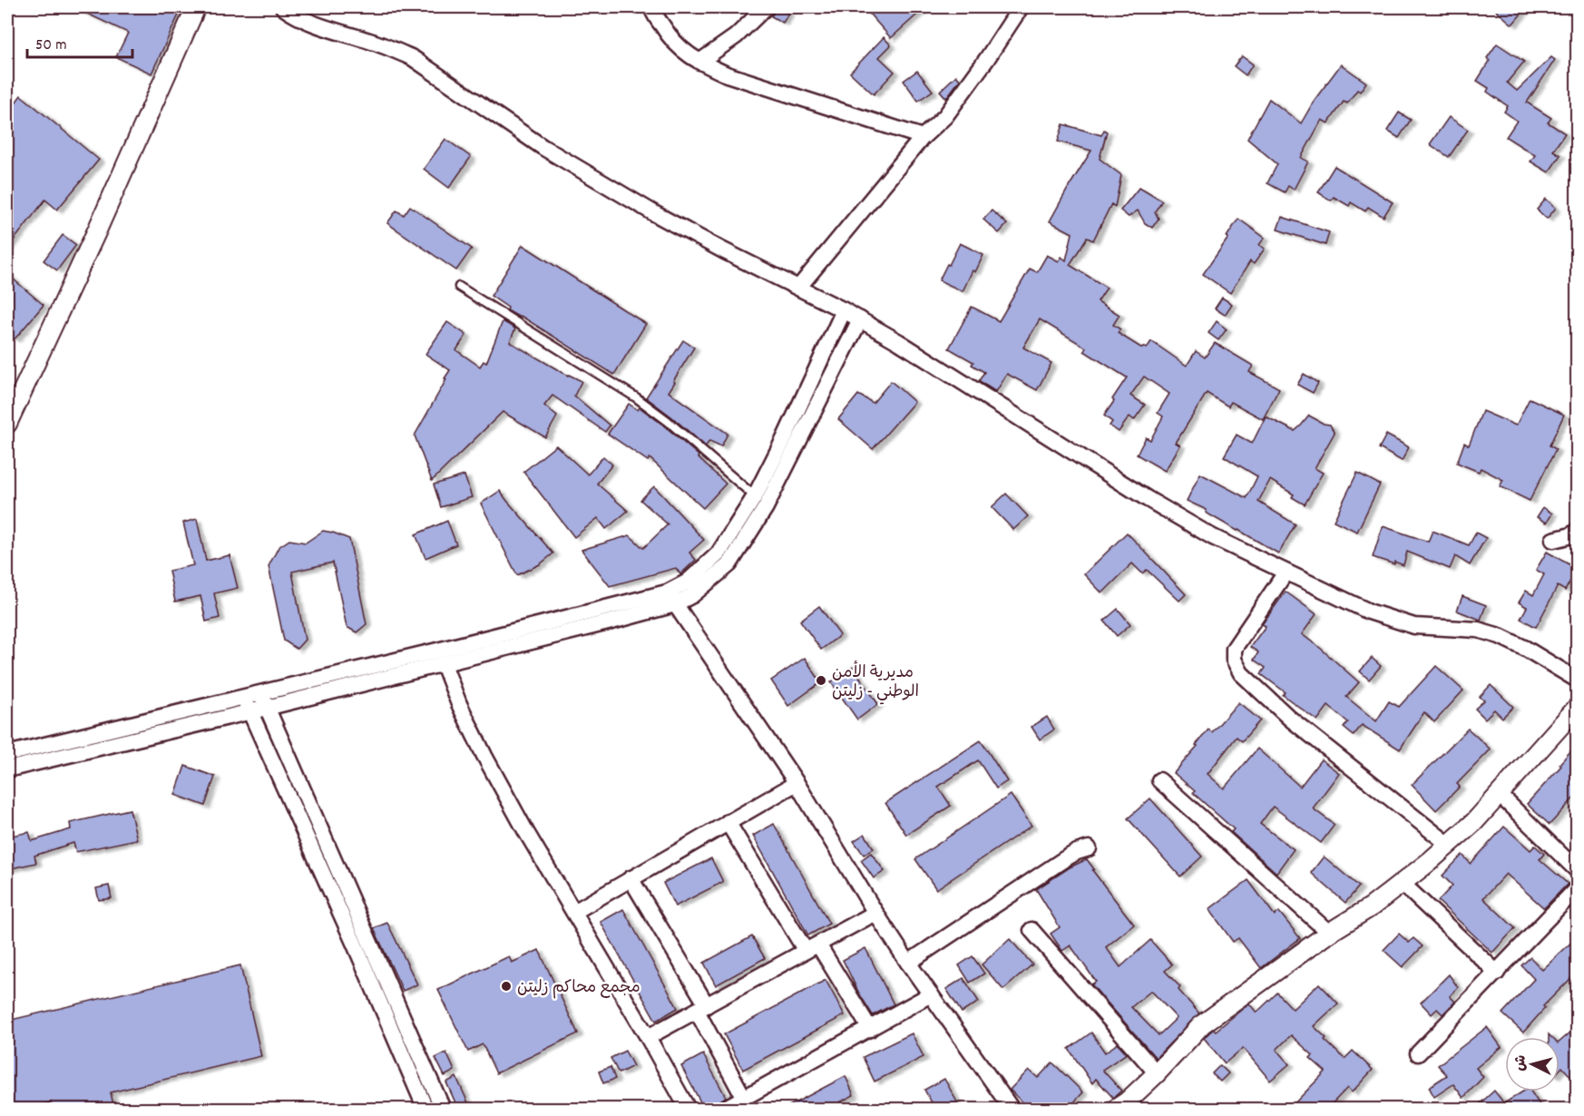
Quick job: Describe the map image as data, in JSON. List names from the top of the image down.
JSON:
{
  "places": ["مديرية الأمن الوطني - زليتن", "مجمع محاكم زليتن"],
  "scale_bar": "50 m",
  "north": "left"
}
